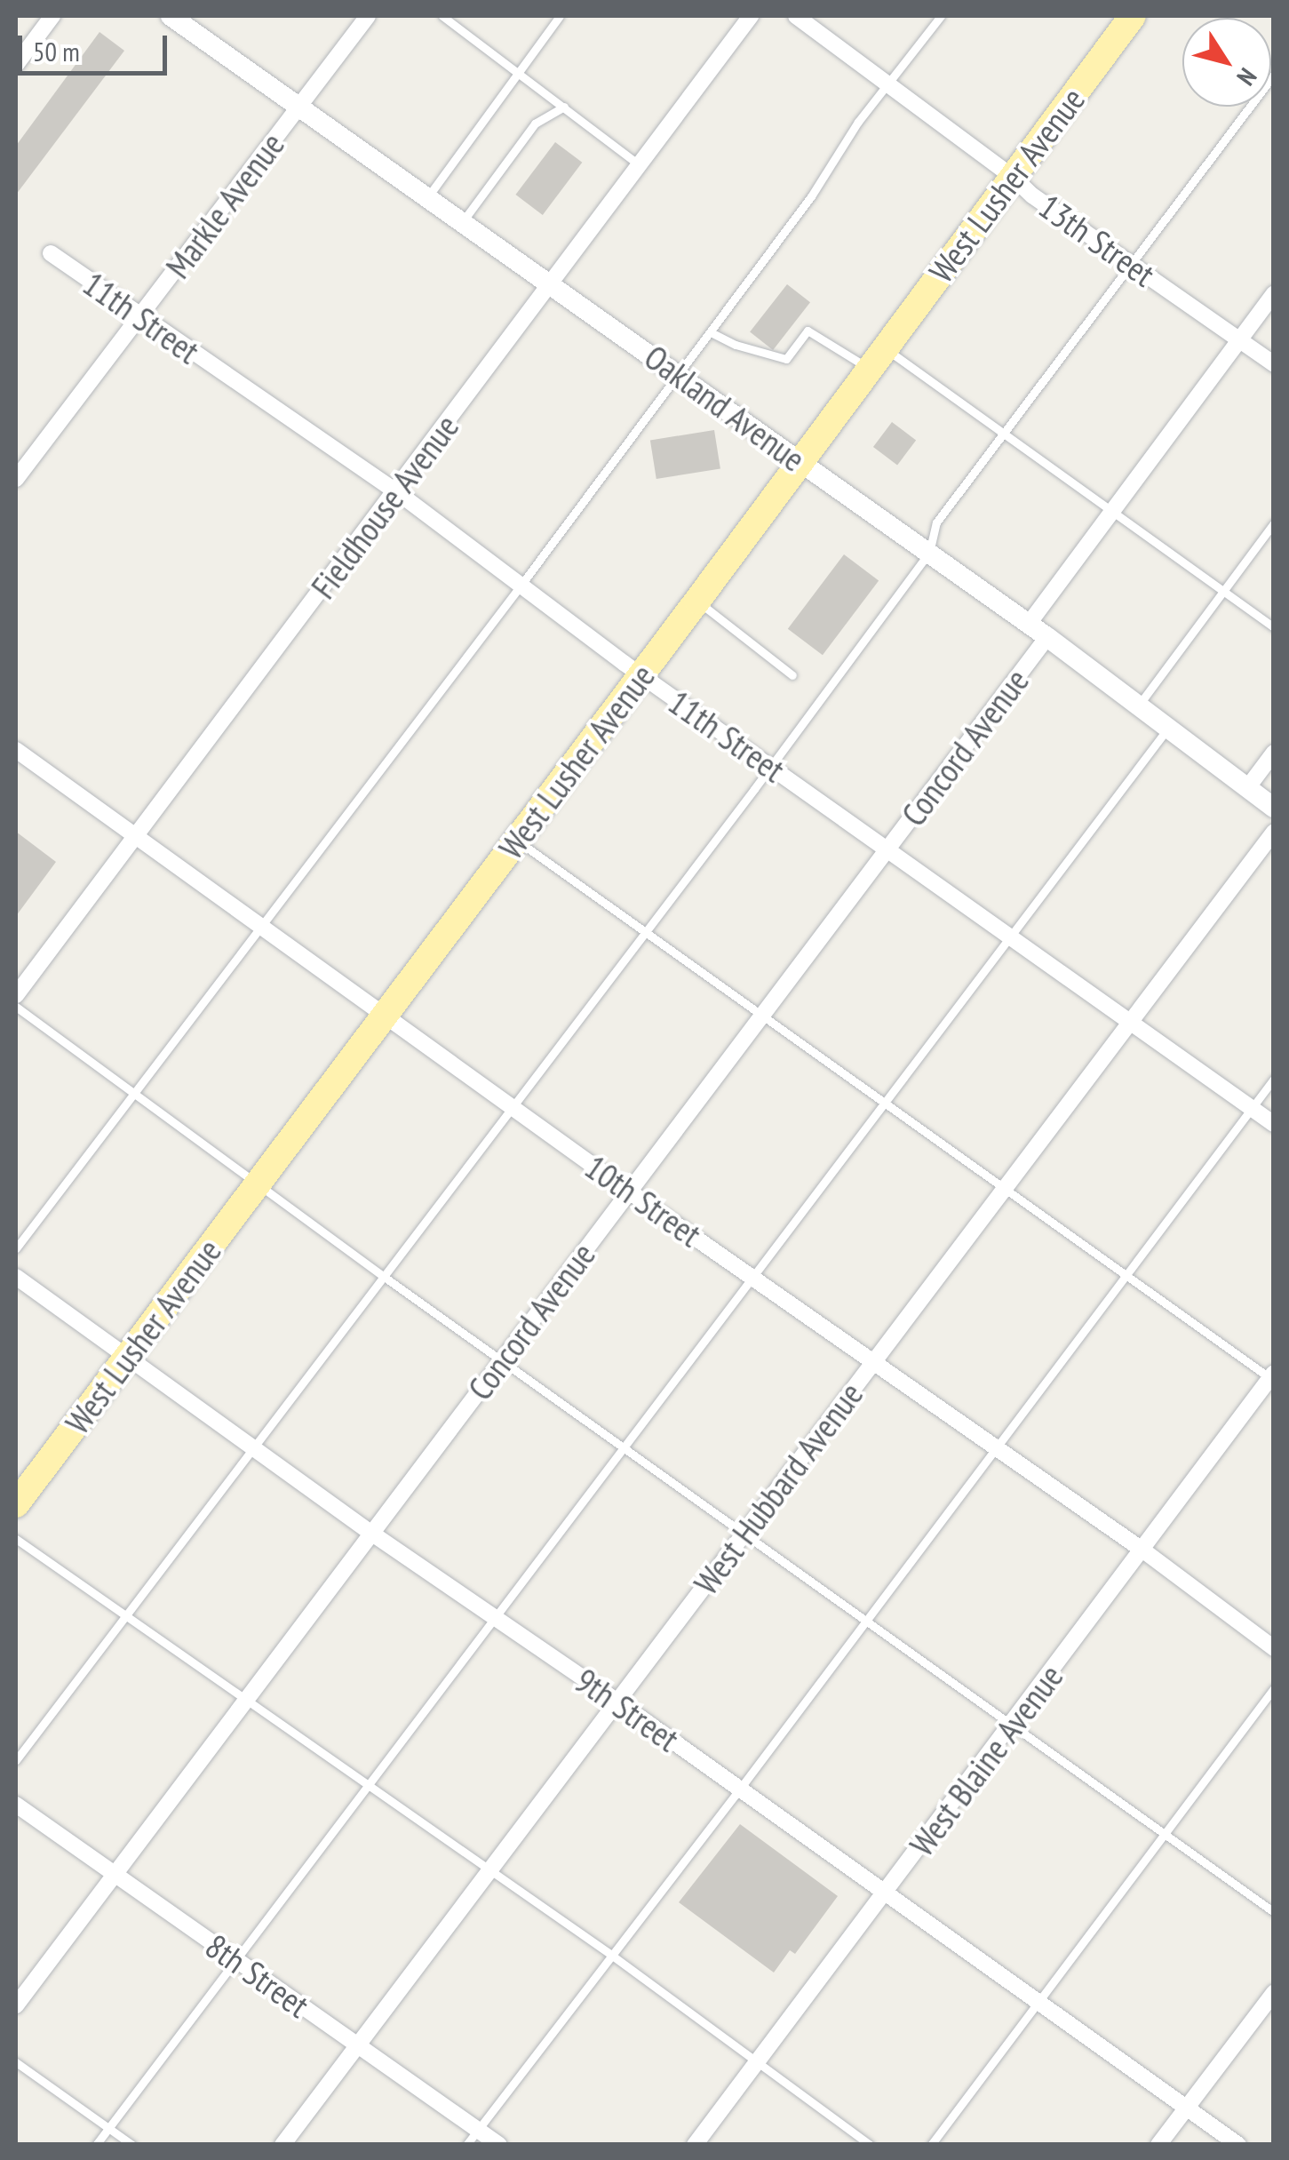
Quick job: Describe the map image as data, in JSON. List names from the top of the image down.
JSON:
{
  "streets": {
    "main road": ["West Lusher Avenue"],
    "street": [
      "Markle Avenue",
      "13th Street",
      "11th Street",
      "Oakland Avenue",
      "Fieldhouse Avenue",
      "Concord Avenue",
      "10th Street",
      "West Hubbard Avenue",
      "9th Street",
      "West Blaine Avenue",
      "8th Street"
    ]
  },
  "crossings": [
    ["West Lusher Avenue", "13th Street"],
    ["West Lusher Avenue", "11th Street"],
    ["West Lusher Avenue", "Oakland Avenue"],
    ["West Lusher Avenue", "10th Street"],
    ["West Lusher Avenue", "9th Street"],
    ["Markle Avenue", "11th Street"],
    ["Markle Avenue", "Oakland Avenue"],
    ["13th Street", "Concord Avenue"],
    ["11th Street", "Fieldhouse Avenue"],
    ["11th Street", "Concord Avenue"],
    ["11th Street", "West Hubbard Avenue"],
    ["Oakland Avenue", "Fieldhouse Avenue"],
    ["Oakland Avenue", "Concord Avenue"],
    ["Fieldhouse Avenue", "10th Street"],
    ["Concord Avenue", "10th Street"],
    ["Concord Avenue", "9th Street"],
    ["Concord Avenue", "8th Street"],
    ["10th Street", "West Hubbard Avenue"],
    ["10th Street", "West Blaine Avenue"],
    ["West Hubbard Avenue", "9th Street"],
    ["West Hubbard Avenue", "8th Street"],
    ["9th Street", "West Blaine Avenue"]
  ],
  "scale_bar": "50 m",
  "north": "bottom right"
}
